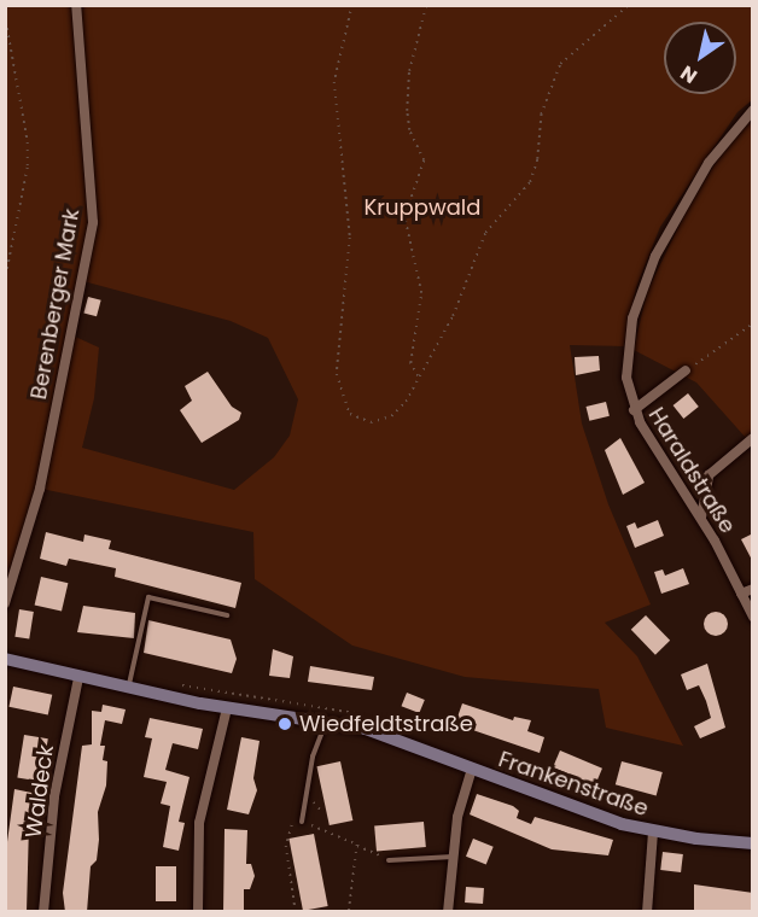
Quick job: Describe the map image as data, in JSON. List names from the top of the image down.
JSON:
{
  "streets": {
    "main road": ["Frankenstraße"],
    "street": ["Berenberger Mark", "Haraldstraße", "Waldeck"]
  },
  "crossings": [
    ["Frankenstraße", "Waldeck"]
  ],
  "parks": ["Kruppwald"],
  "places": ["Wiedfeldtstraße"],
  "north": "bottom left"
}
